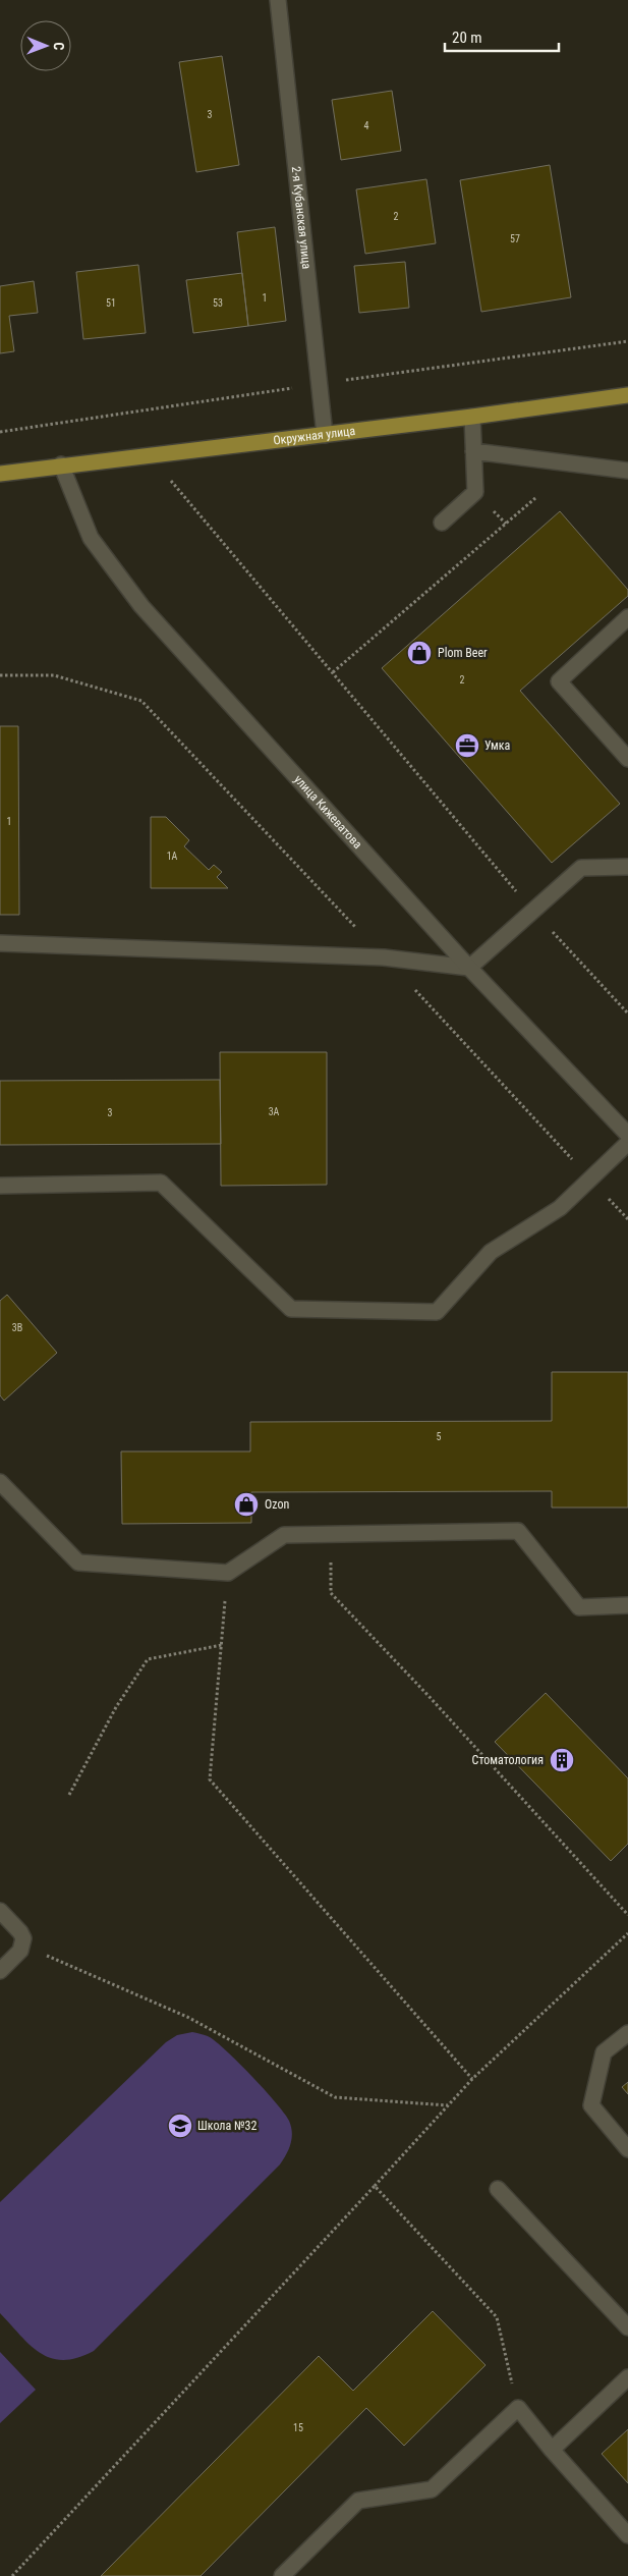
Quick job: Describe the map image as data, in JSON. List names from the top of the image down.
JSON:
{
  "streets": {
    "main road": ["2-я Кубанская улица", "Окружная улица", "улица Кижеватова"]
  },
  "crossings": [
    ["2-я Кубанская улица", "Окружная улица"],
    ["Окружная улица", "улица Кижеватова"]
  ],
  "places": {
    "shop": ["Plom Beer", "Ozon"],
    "office": ["Умка"],
    "building": ["Стоматология"],
    "school or university": ["Школа №32"]
  },
  "house_numbers": [
    "3",
    "4",
    "2",
    "57",
    "1",
    "51",
    "53",
    "2",
    "1",
    "1А",
    "3А",
    "3",
    "3В",
    "5",
    "15"
  ],
  "scale_bar": "20 m",
  "north": "right"
}
